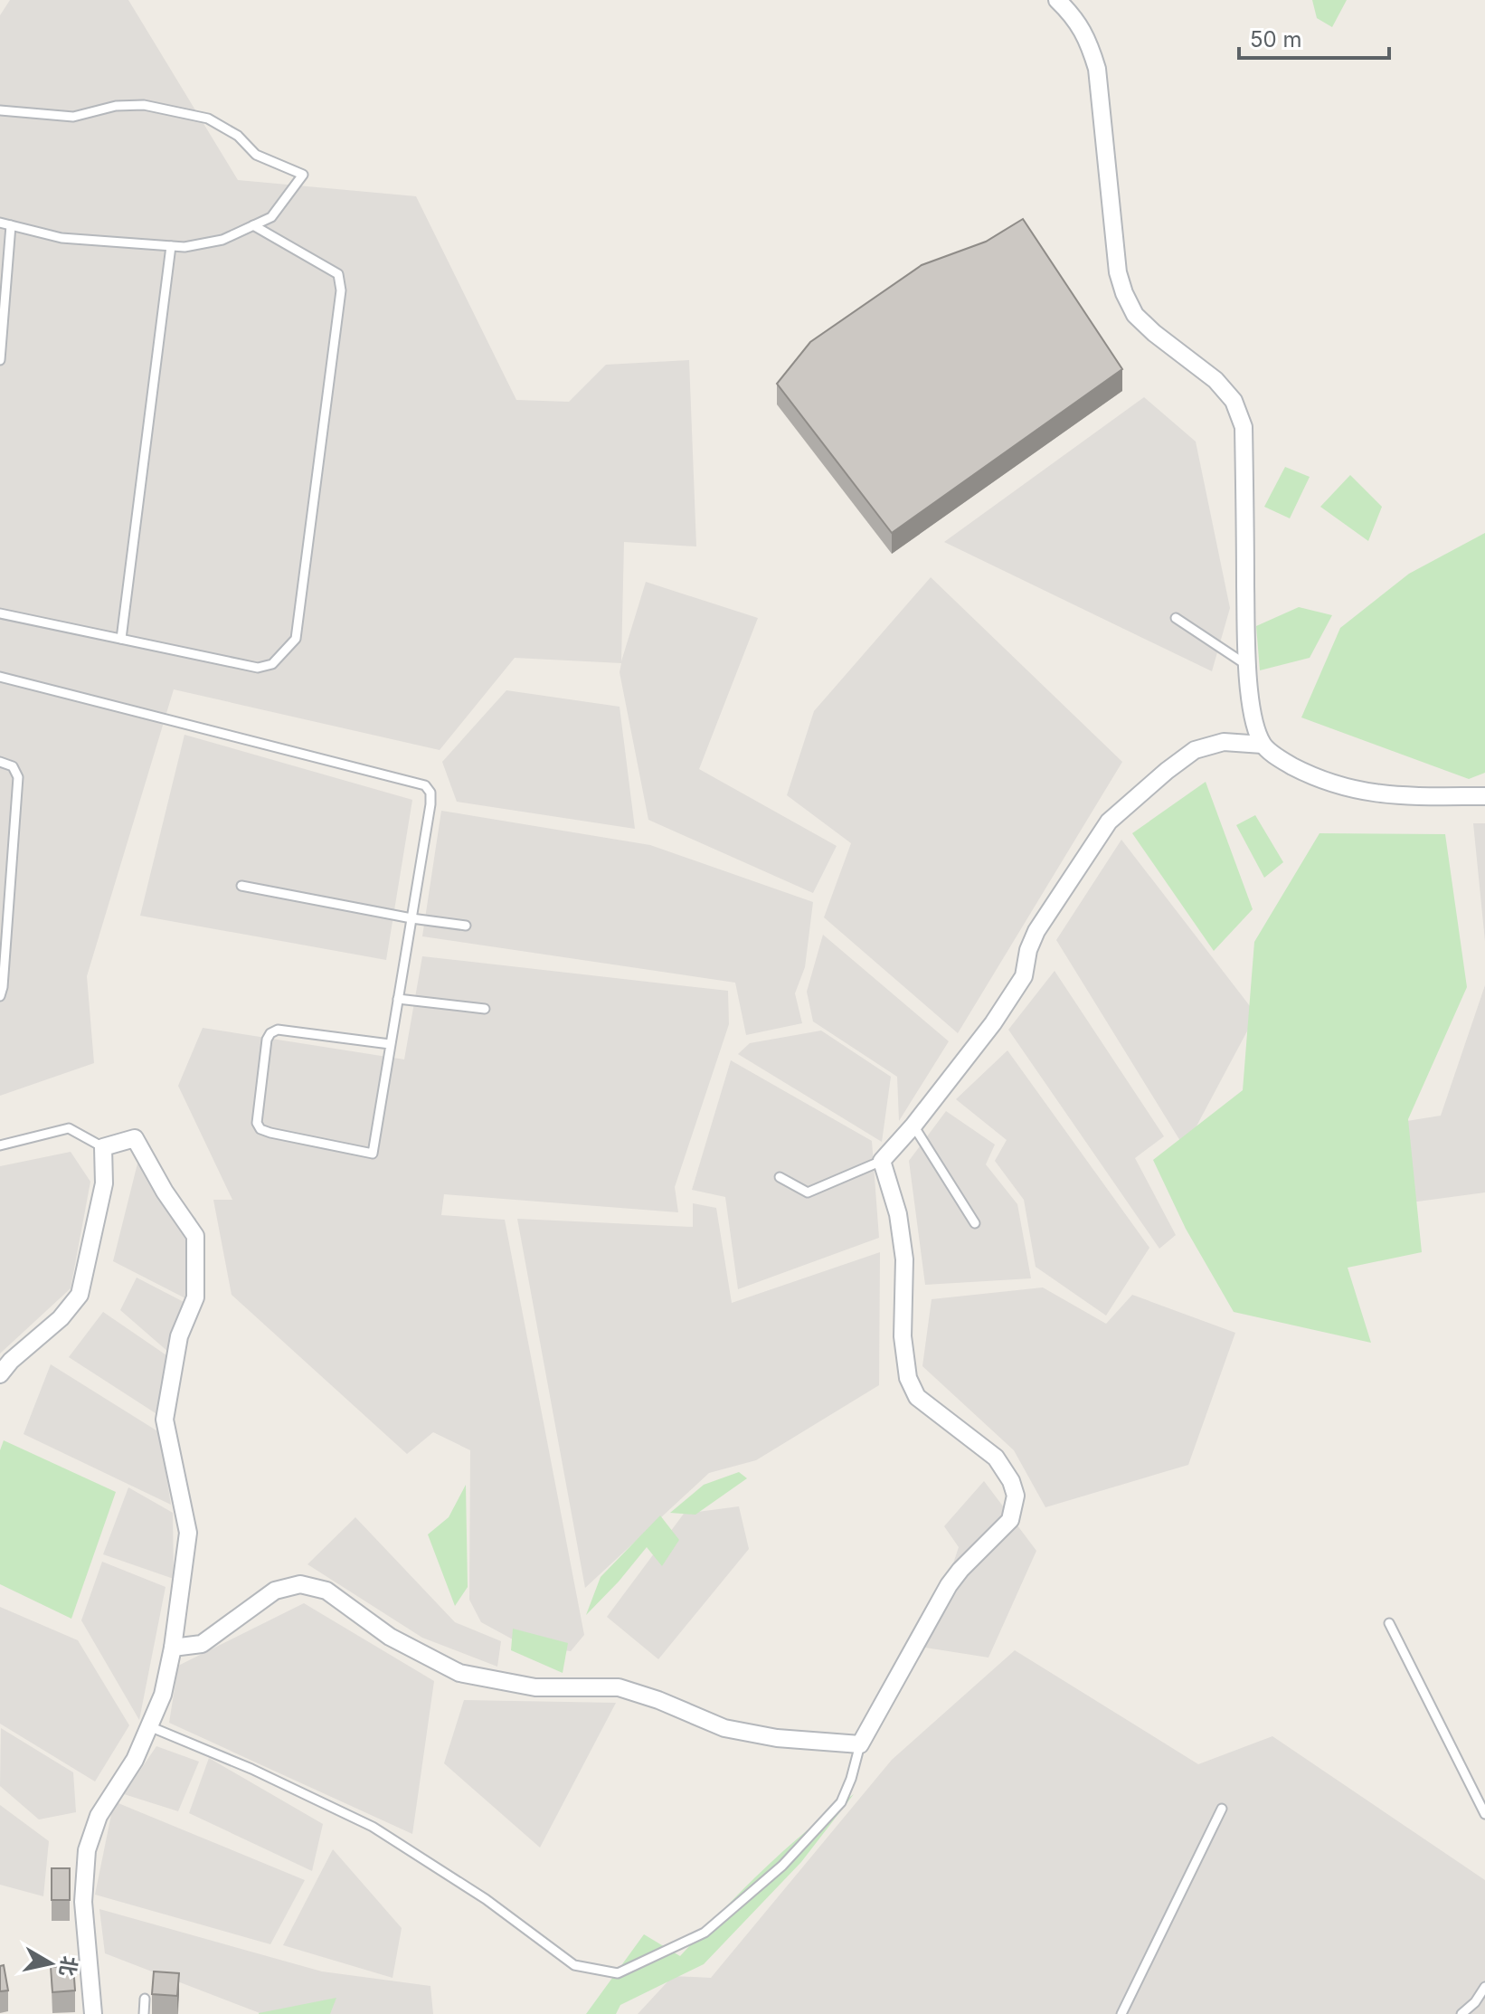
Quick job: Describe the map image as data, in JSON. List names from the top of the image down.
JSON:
{
  "scale_bar": "50 m",
  "north": "right"
}
